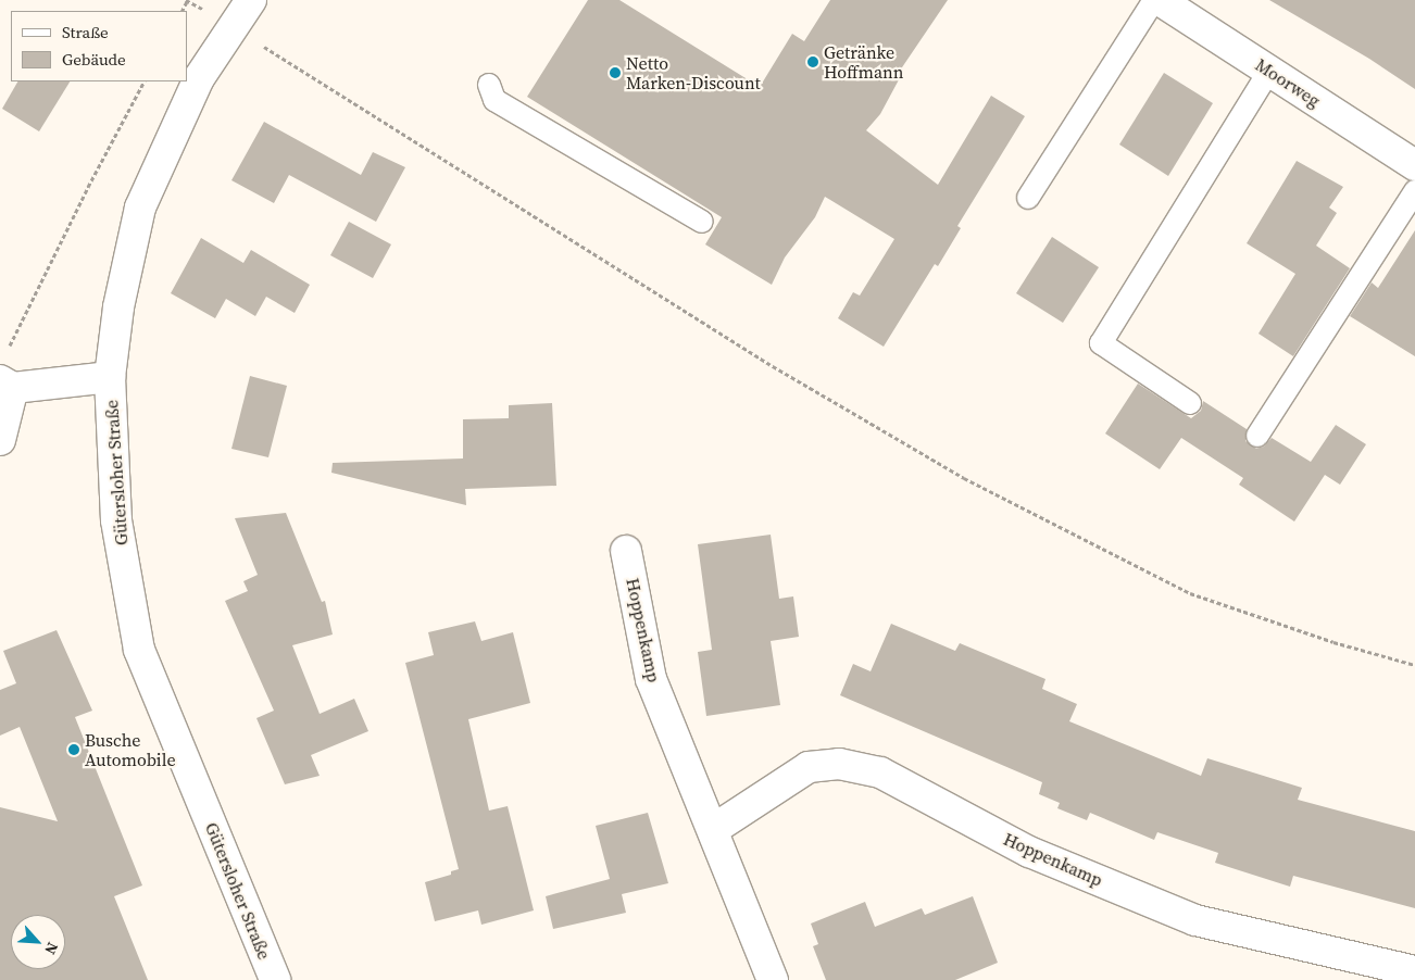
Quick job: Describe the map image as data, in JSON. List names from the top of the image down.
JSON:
{
  "streets": {
    "street": ["Moorweg", "Gütersloher Straße", "Hoppenkamp"]
  },
  "places": ["Getränke Hoffmann", "Netto Marken-Discount", "Busche Automobile"],
  "legend": ["Straße", "Gebäude"],
  "north": "bottom right"
}
